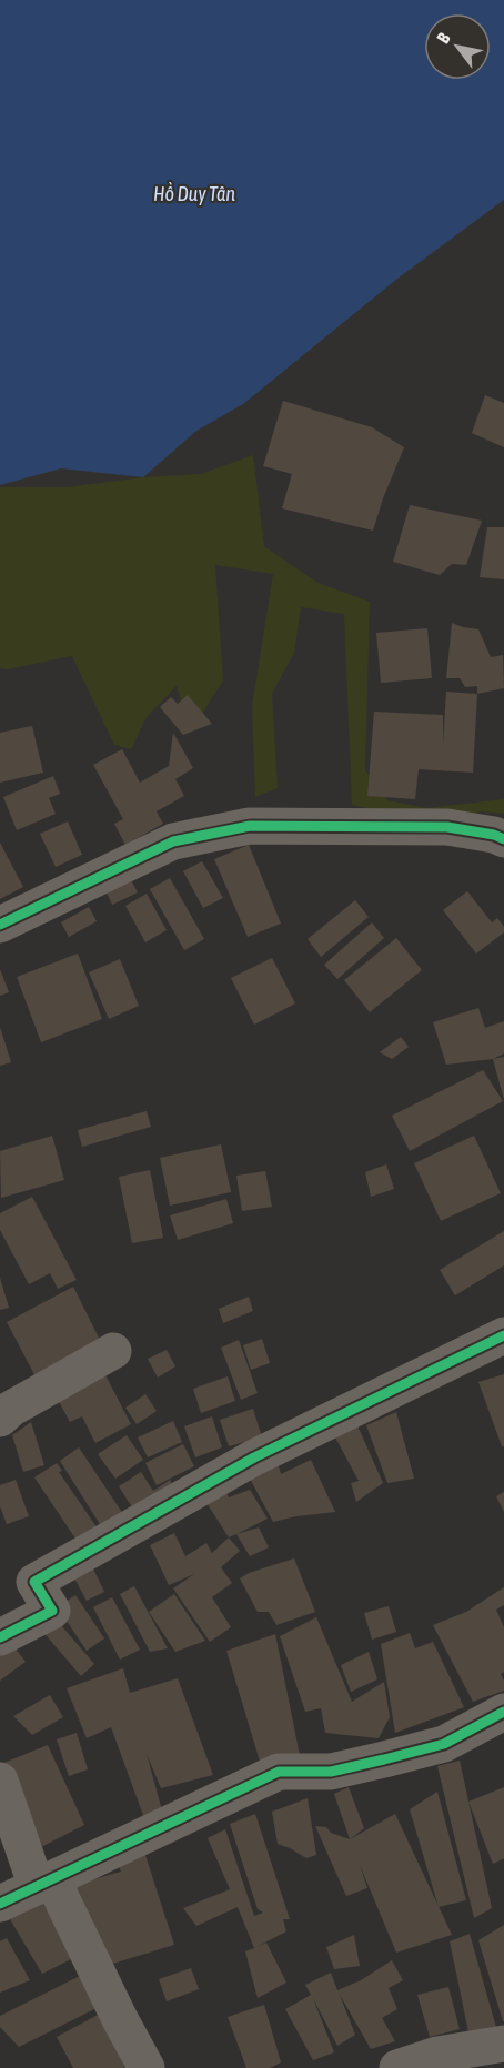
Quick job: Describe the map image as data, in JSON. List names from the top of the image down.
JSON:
{
  "water": ["Hồ Duy Tân"],
  "north": "top left"
}
